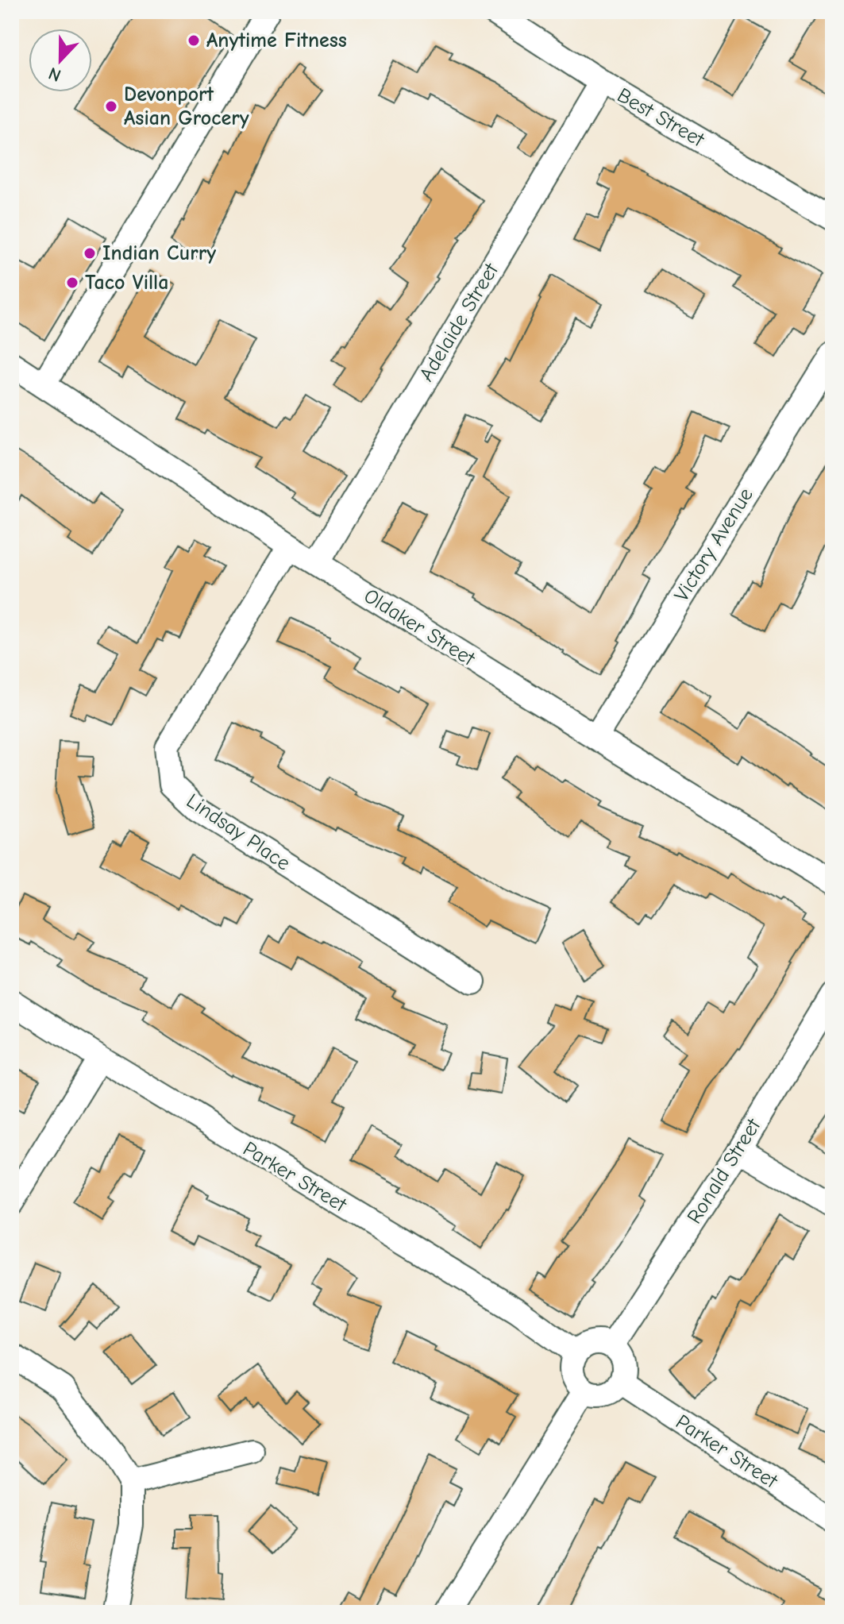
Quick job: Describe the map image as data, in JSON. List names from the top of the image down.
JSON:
{
  "streets": {
    "street": [
      "Best Street",
      "Adelaide Street",
      "Victory Avenue",
      "Oldaker Street",
      "Lindsay Place",
      "Ronald Street",
      "Parker Street"
    ]
  },
  "crossings": [
    ["Best Street", "Adelaide Street"],
    ["Adelaide Street", "Oldaker Street"],
    ["Victory Avenue", "Oldaker Street"],
    ["Oldaker Street", "Lindsay Place"],
    ["Ronald Street", "Parker Street"]
  ],
  "places": [
    "Anytime Fitness",
    "Devonport Asian Grocery",
    "Indian Curry",
    "Taco Villa"
  ],
  "north": "bottom"
}
